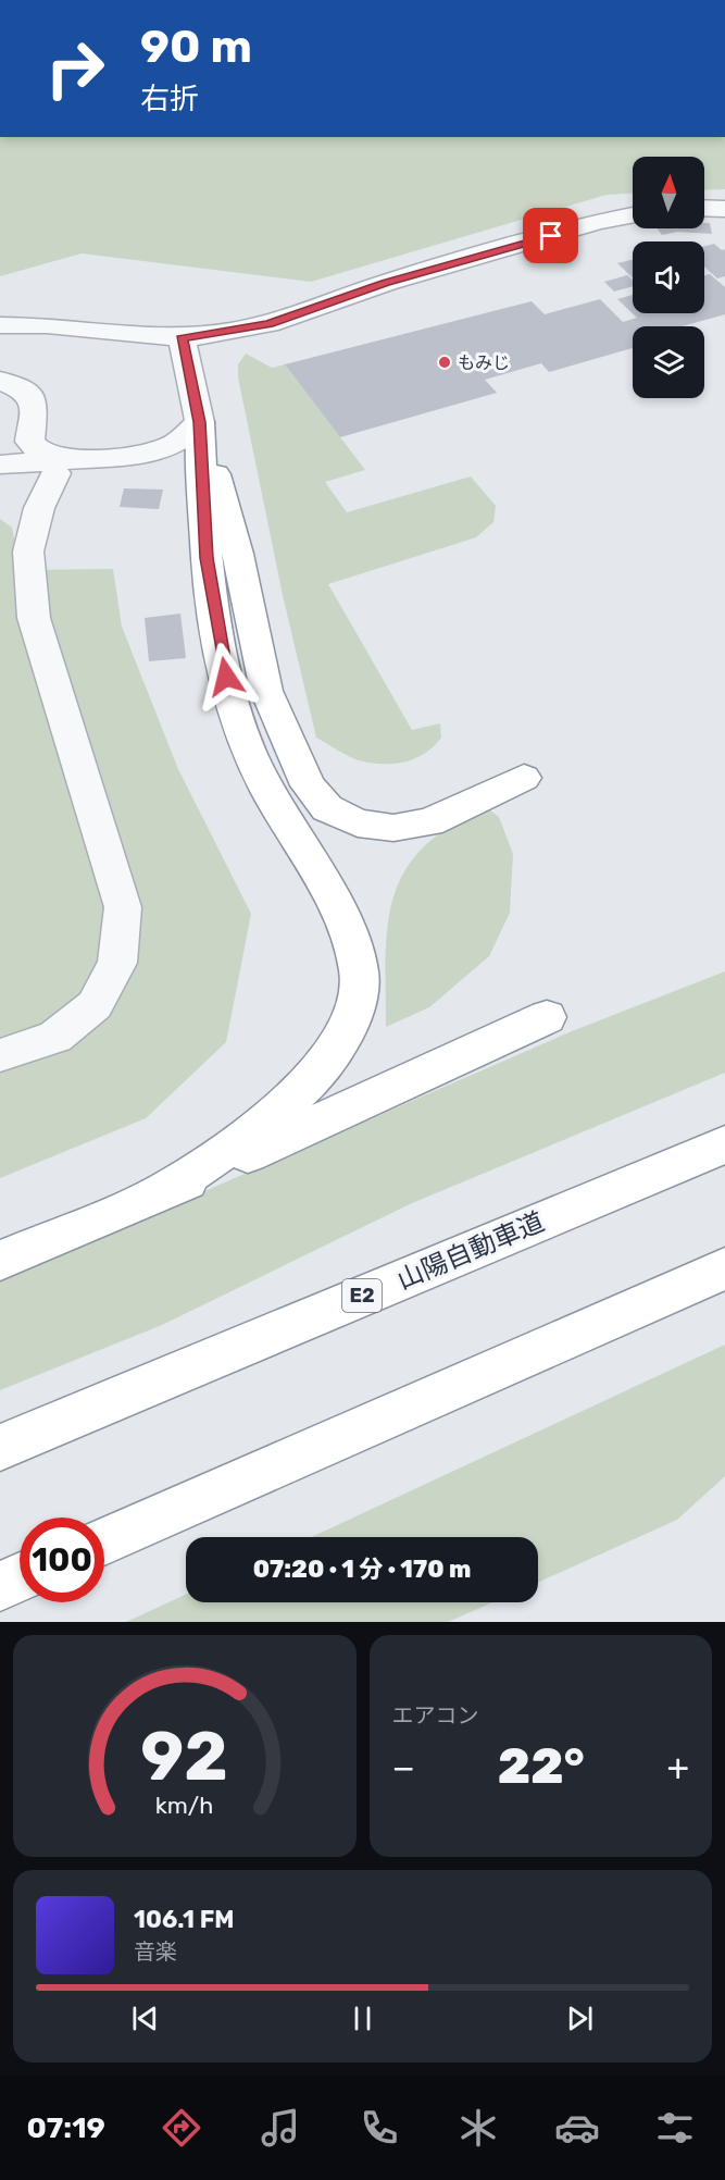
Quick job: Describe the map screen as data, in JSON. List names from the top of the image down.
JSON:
{
  "streets": {
    "highway": ["山陽自動車道", "E2"]
  },
  "places": ["もみじ"],
  "north": "top",
  "page": {
    "turn": ["90 m", "右折"],
    "limit": "100",
    "trip": "07:20 · 1 分 · 170 m",
    "tile": "エアコン",
    "heat": ["−", "22°", "+"],
    "song": ["106.1 FM", "音楽"],
    "tabs": "07:19",
    "gauge": ["92", "km/h"]
  }
}
